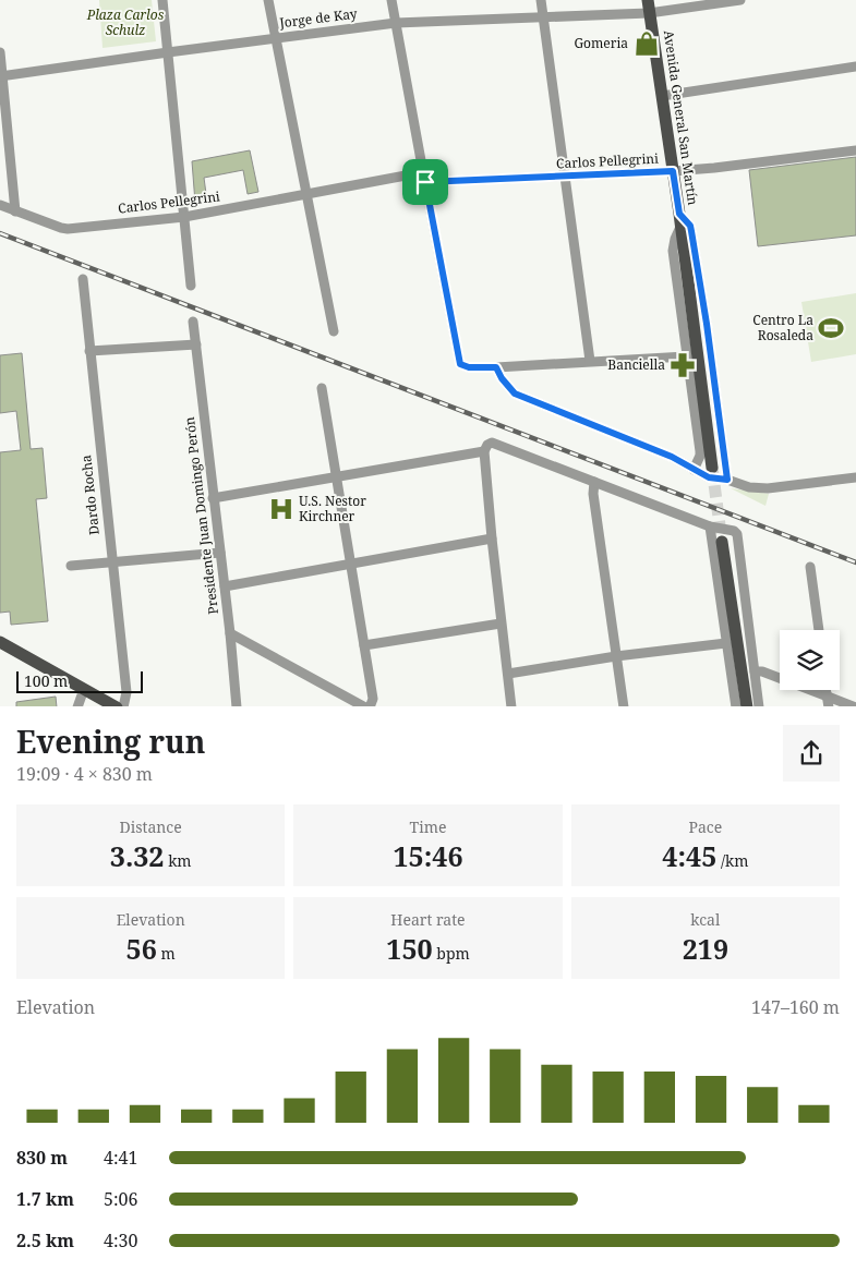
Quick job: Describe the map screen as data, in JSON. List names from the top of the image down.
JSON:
{
  "streets": {
    "main road": ["Avenida General San Martín"],
    "street": [
      "Jorge de Kay",
      "Carlos Pellegrini",
      "Dardo Rocha",
      "Presidente Juan Domingo Perón"
    ]
  },
  "crossings": [
    ["Jorge de Kay", "Avenida General San Martín"],
    ["Avenida General San Martín", "Carlos Pellegrini"]
  ],
  "parks": ["Plaza Carlos Schulz"],
  "places": {
    "shop": ["Gomeria"],
    "sports": ["Centro La Rosaleda"],
    "pharmacy": ["Banciella"],
    "hospital": ["U.S. Nestor Kirchner"]
  },
  "scale_bar": "100 m",
  "page": {
    "scale": "100 m",
    "heading": ["Evening run", "19:09 · 4 × 830 m"],
    "stats": [
      ["Distance", "3.32 km"],
      ["Time", "15:46"],
      ["Pace", "4:45 /km"],
      ["Elevation", "56 m"],
      ["Heart rate", "150 bpm"],
      ["kcal", "219"]
    ],
    "chart": ["Elevation", "147–160 m"],
    "list": [
      {
        "name": "830 m",
        "note": "4:41"
      },
      {
        "name": "1.7 km",
        "note": "5:06"
      },
      {
        "name": "2.5 km",
        "note": "4:30"
      }
    ]
  }
}
